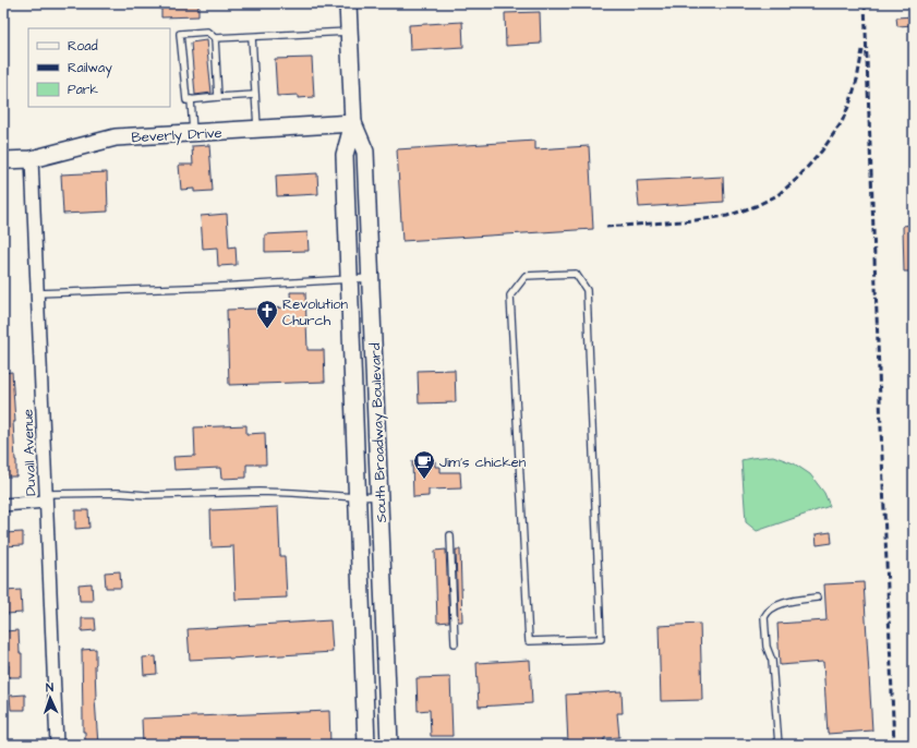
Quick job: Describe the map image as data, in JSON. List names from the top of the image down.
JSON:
{
  "streets": {
    "main road": ["Beverly Drive", "South Broadway Boulevard"],
    "street": ["Duvall Avenue"]
  },
  "crossings": [
    ["Beverly Drive", "South Broadway Boulevard"],
    ["Beverly Drive", "Duvall Avenue"]
  ],
  "places": {
    "church": ["Revolution Church"],
    "cafe": ["Jim's chicken"]
  },
  "legend": ["Road", "Railway", "Park"],
  "north": "top"
}
